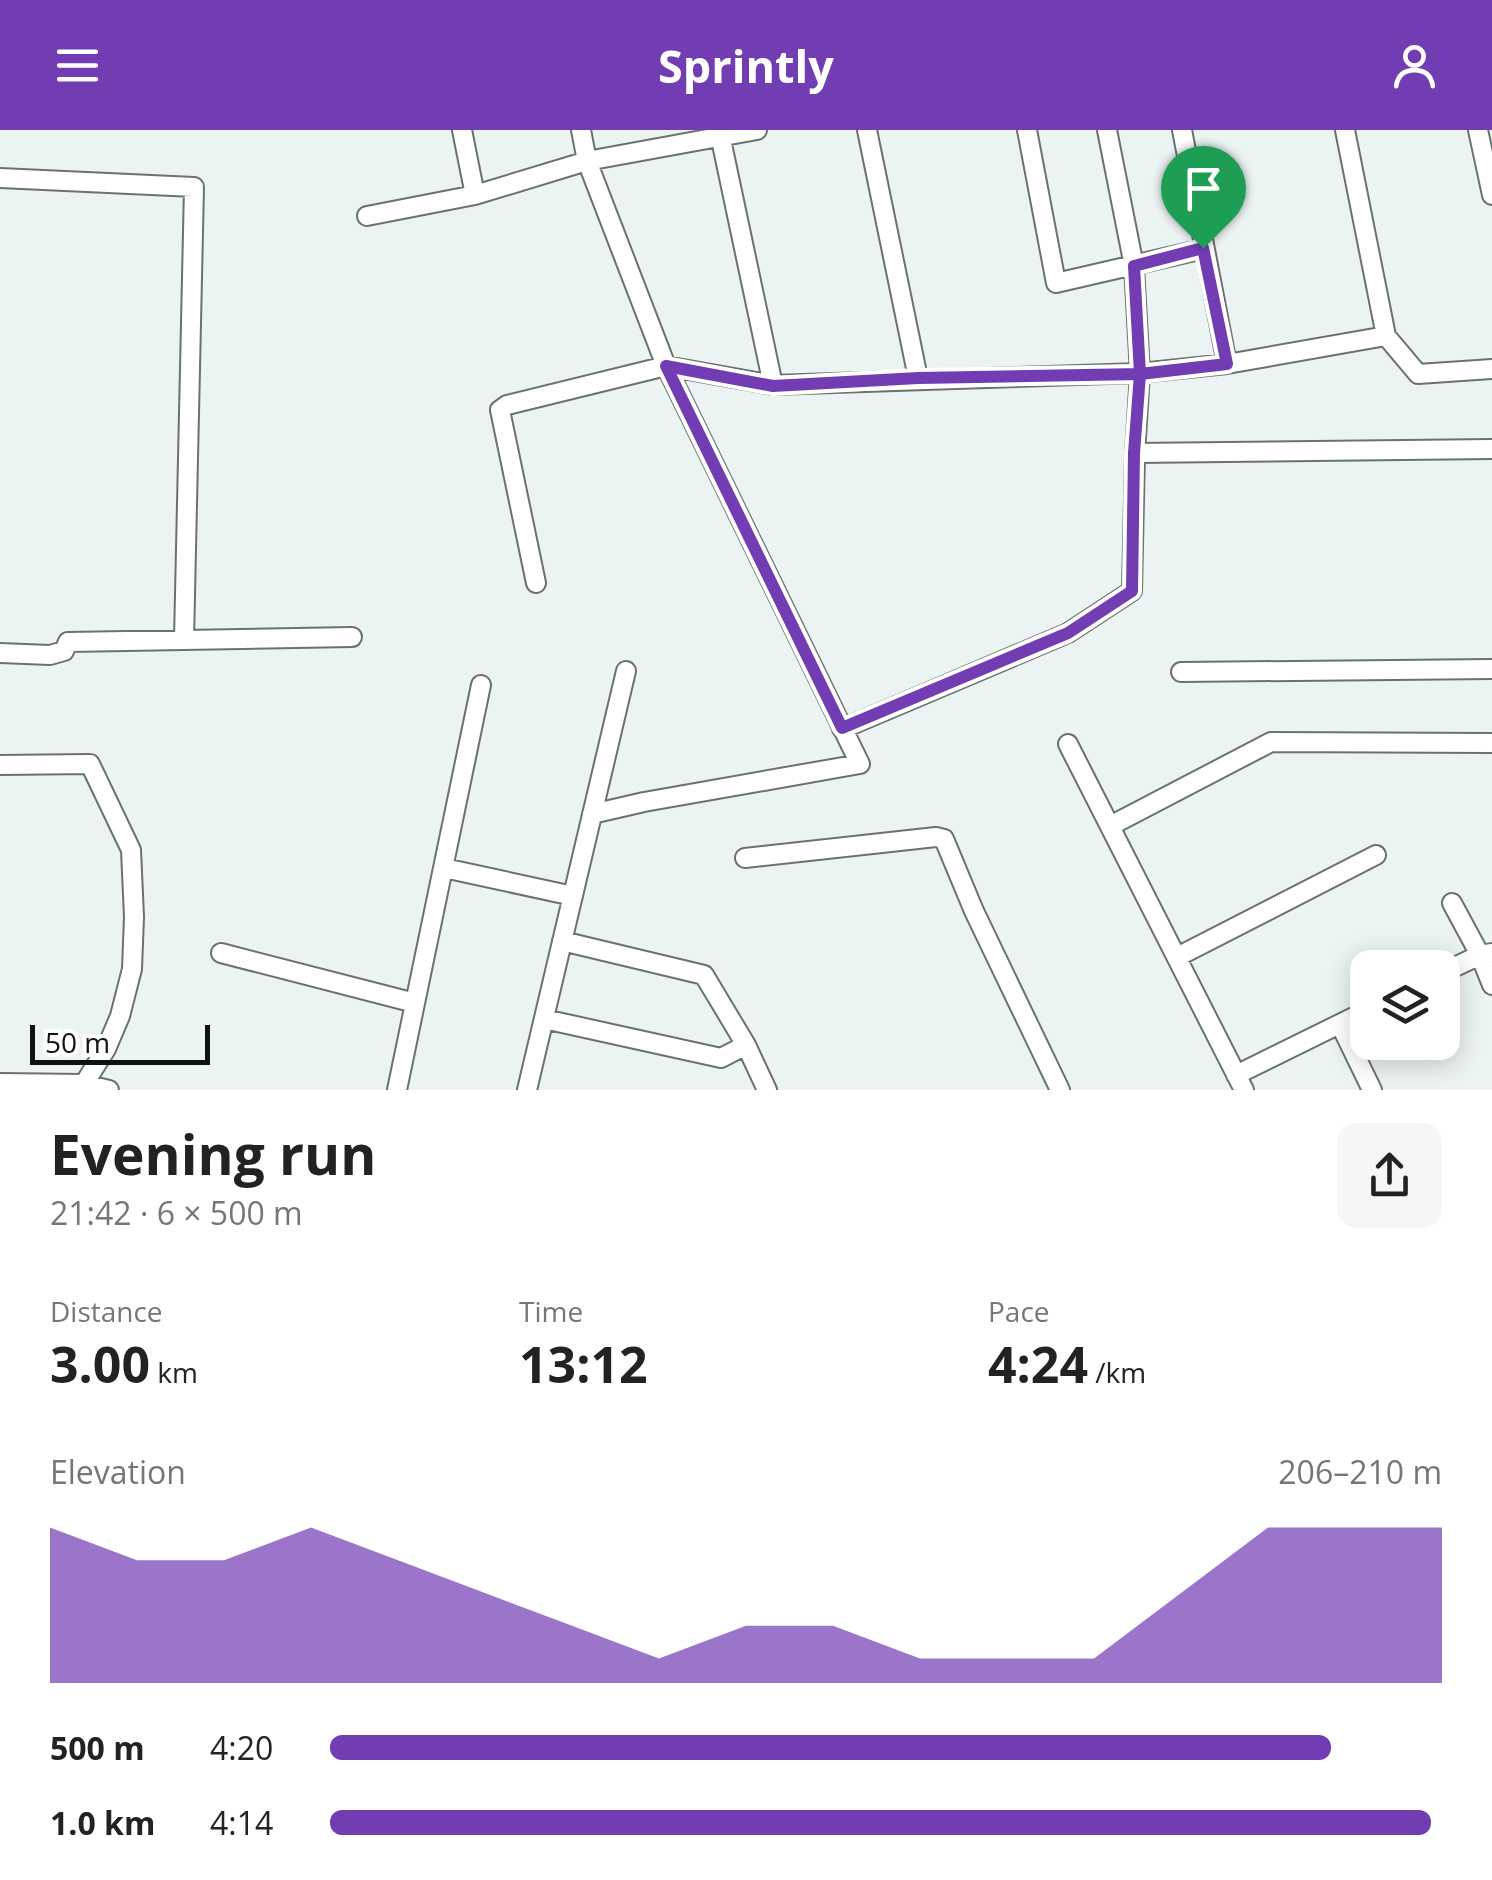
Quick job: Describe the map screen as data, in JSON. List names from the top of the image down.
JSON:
{
  "scale_bar": "50 m",
  "page": {
    "header": "Sprintly",
    "scale": "50 m",
    "heading": ["Evening run", "21:42 · 6 × 500 m"],
    "stats": [
      ["Distance", "3.00 km"],
      ["Time", "13:12"],
      ["Pace", "4:24 /km"]
    ],
    "chart": ["Elevation", "206–210 m"],
    "list": [
      {
        "name": "500 m",
        "note": "4:20"
      },
      {
        "name": "1.0 km",
        "note": "4:14"
      }
    ]
  }
}
